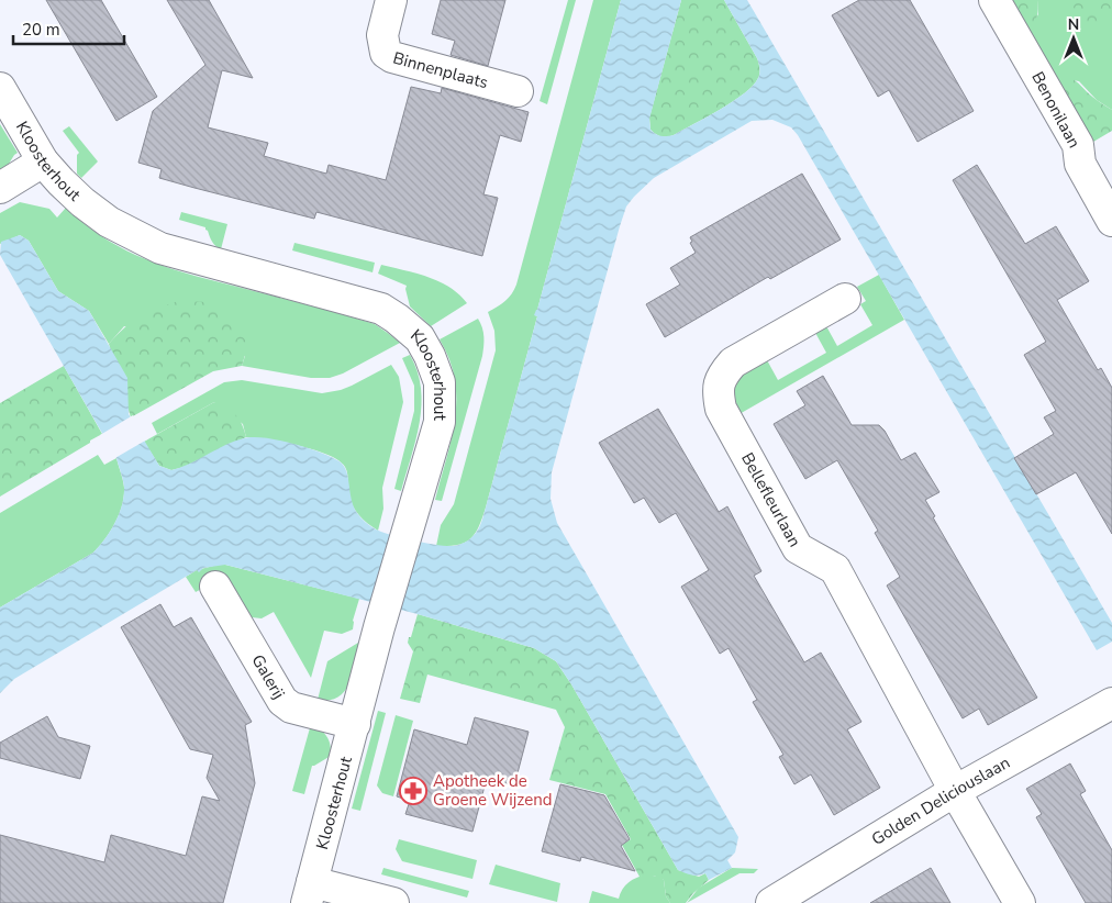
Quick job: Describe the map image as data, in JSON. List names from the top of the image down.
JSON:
{
  "streets": {
    "street": [
      "Binnenplaats",
      "Benonilaan",
      "Kloosterhout",
      "Bellefleurlaan",
      "Galerij",
      "Golden Deliciouslaan"
    ]
  },
  "crossings": [
    ["Kloosterhout", "Galerij"],
    ["Bellefleurlaan", "Golden Deliciouslaan"]
  ],
  "places": {
    "pharmacy": ["Apotheek de Groene Wijzend"]
  },
  "scale_bar": "20 m",
  "north": "top"
}
